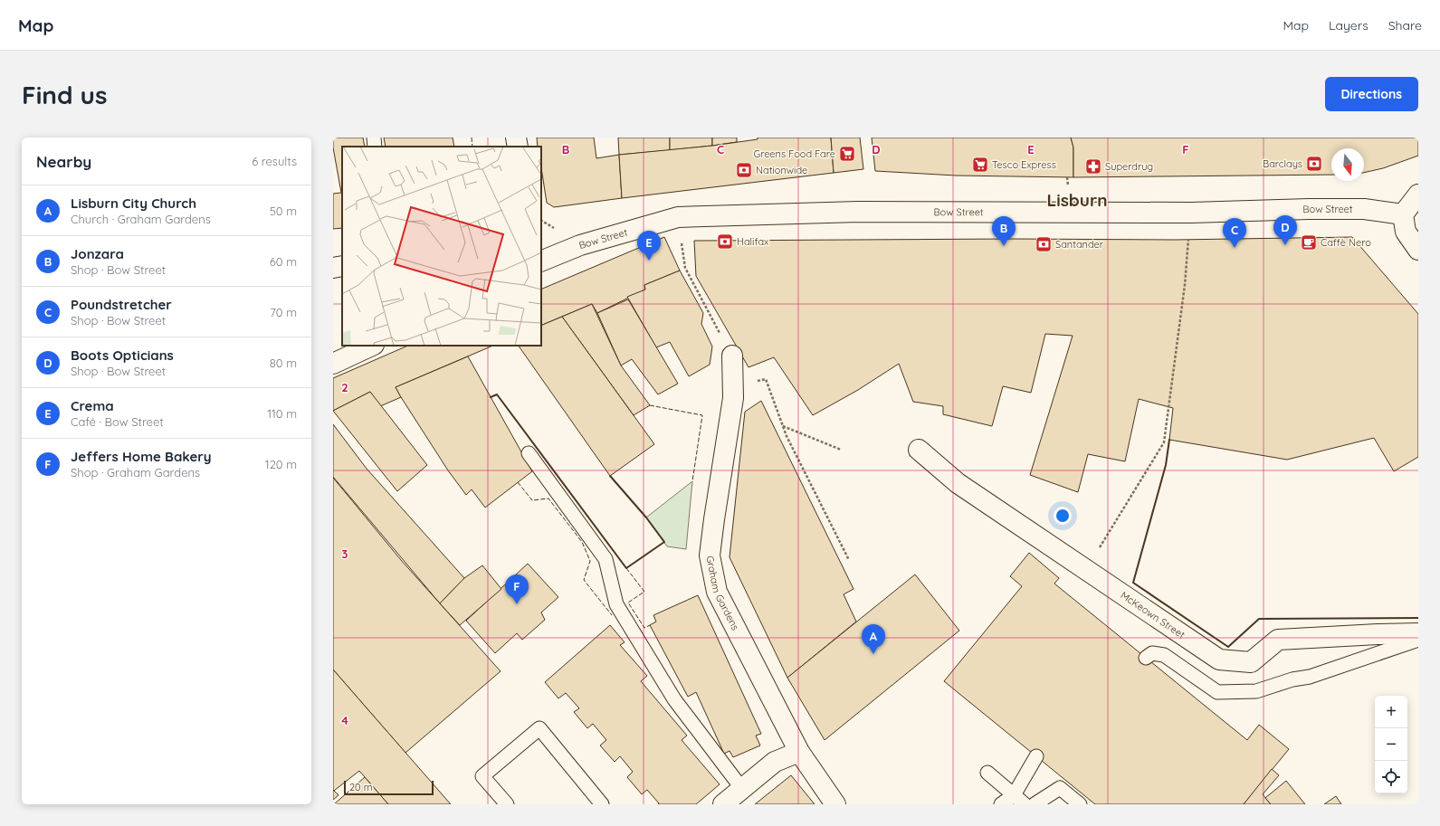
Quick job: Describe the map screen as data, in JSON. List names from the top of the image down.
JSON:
{
  "streets": {
    "street": ["Bow Street", "Graham Gardens", "McKeown Street"]
  },
  "districts": ["Lisburn"],
  "places": {
    "supermarket": ["Greens Food Fare", "Tesco Express"],
    "bank": [
      "Barclays",
      "Nationwide",
      "Halifax",
      "Santander"
    ],
    "pharmacy": ["Superdrug"],
    "cafe": ["Caffè Nero"]
  },
  "scale_bar": "20 m",
  "north": "bottom",
  "page": {
    "header": "Map",
    "nav": ["Map", "Layers", "Share"],
    "buttons": "Directions",
    "title": "Find us",
    "heading": ["Nearby", "6 results"],
    "list": [
      {
        "mark": "A",
        "name": "Lisburn City Church",
        "note": "Church · Graham Gardens",
        "value": "50 m"
      },
      {
        "mark": "B",
        "name": "Jonzara",
        "note": "Shop · Bow Street",
        "value": "60 m"
      },
      {
        "mark": "C",
        "name": "Poundstretcher",
        "note": "Shop · Bow Street",
        "value": "70 m"
      },
      {
        "mark": "D",
        "name": "Boots Opticians",
        "note": "Shop · Bow Street",
        "value": "80 m"
      },
      {
        "mark": "E",
        "name": "Crema",
        "note": "Café · Bow Street",
        "value": "110 m"
      },
      {
        "mark": "F",
        "name": "Jeffers Home Bakery",
        "note": "Shop · Graham Gardens",
        "value": "120 m"
      }
    ],
    "pins": [
      "D",
      "B",
      "C",
      "E",
      "F",
      "A"
    ],
    "map_buttons": ["+", "−"],
    "scale": "20 m"
  },
  "grid": {
    "columns": [
      "B",
      "C",
      "D",
      "E",
      "F"
    ],
    "rows": ["2", "3", "4"]
  }
}
